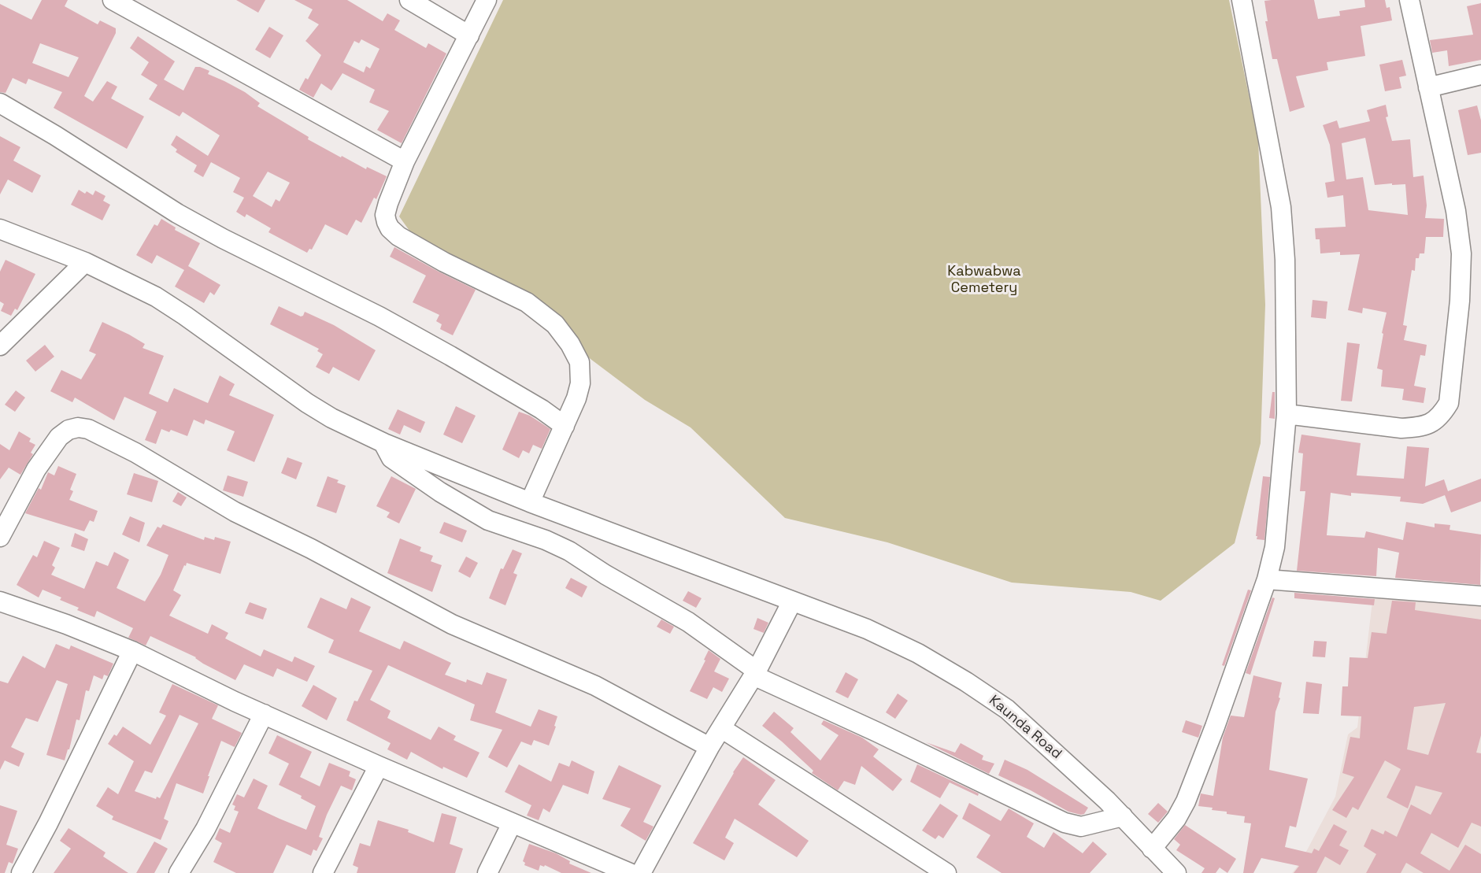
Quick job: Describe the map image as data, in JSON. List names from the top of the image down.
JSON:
{
  "streets": {
    "street": ["Kaunda Road"]
  },
  "parks": ["Kabwabwa Cemetery"]
}
